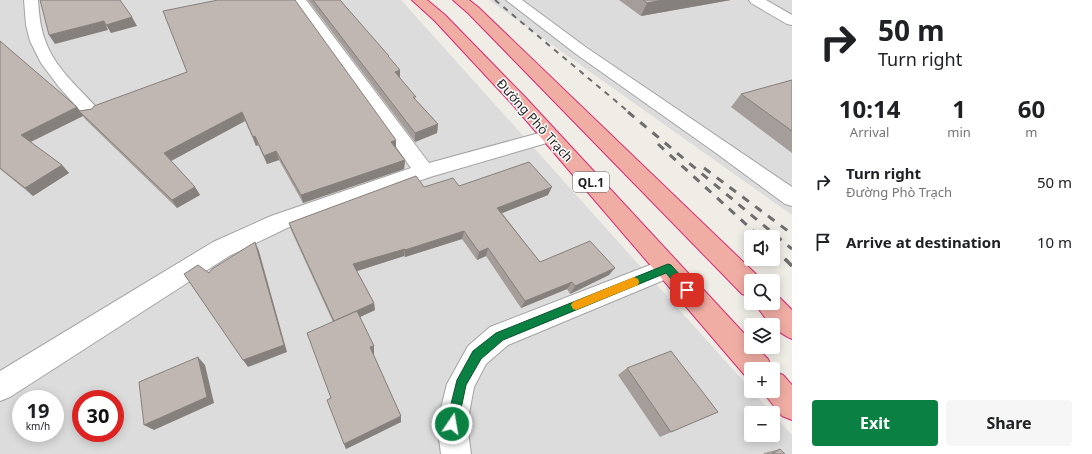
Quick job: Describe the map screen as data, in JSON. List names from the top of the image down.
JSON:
{
  "streets": {
    "highway": ["Đường Phò Trạch", "QL.1"]
  },
  "page": {
    "turn": ["50 m", "Turn right"],
    "eta": [
      "10:14",
      "Arrival",
      "1",
      "min",
      "60",
      "m"
    ],
    "list": [
      {
        "name": "Turn right",
        "note": "Đường Phò Trạch",
        "value": "50 m"
      },
      {
        "name": "Arrive at destination",
        "value": "10 m"
      }
    ],
    "map_buttons": ["+", "−"],
    "speed": "19 km/h",
    "limit": "30",
    "buttons": ["Exit", "Share"]
  }
}
